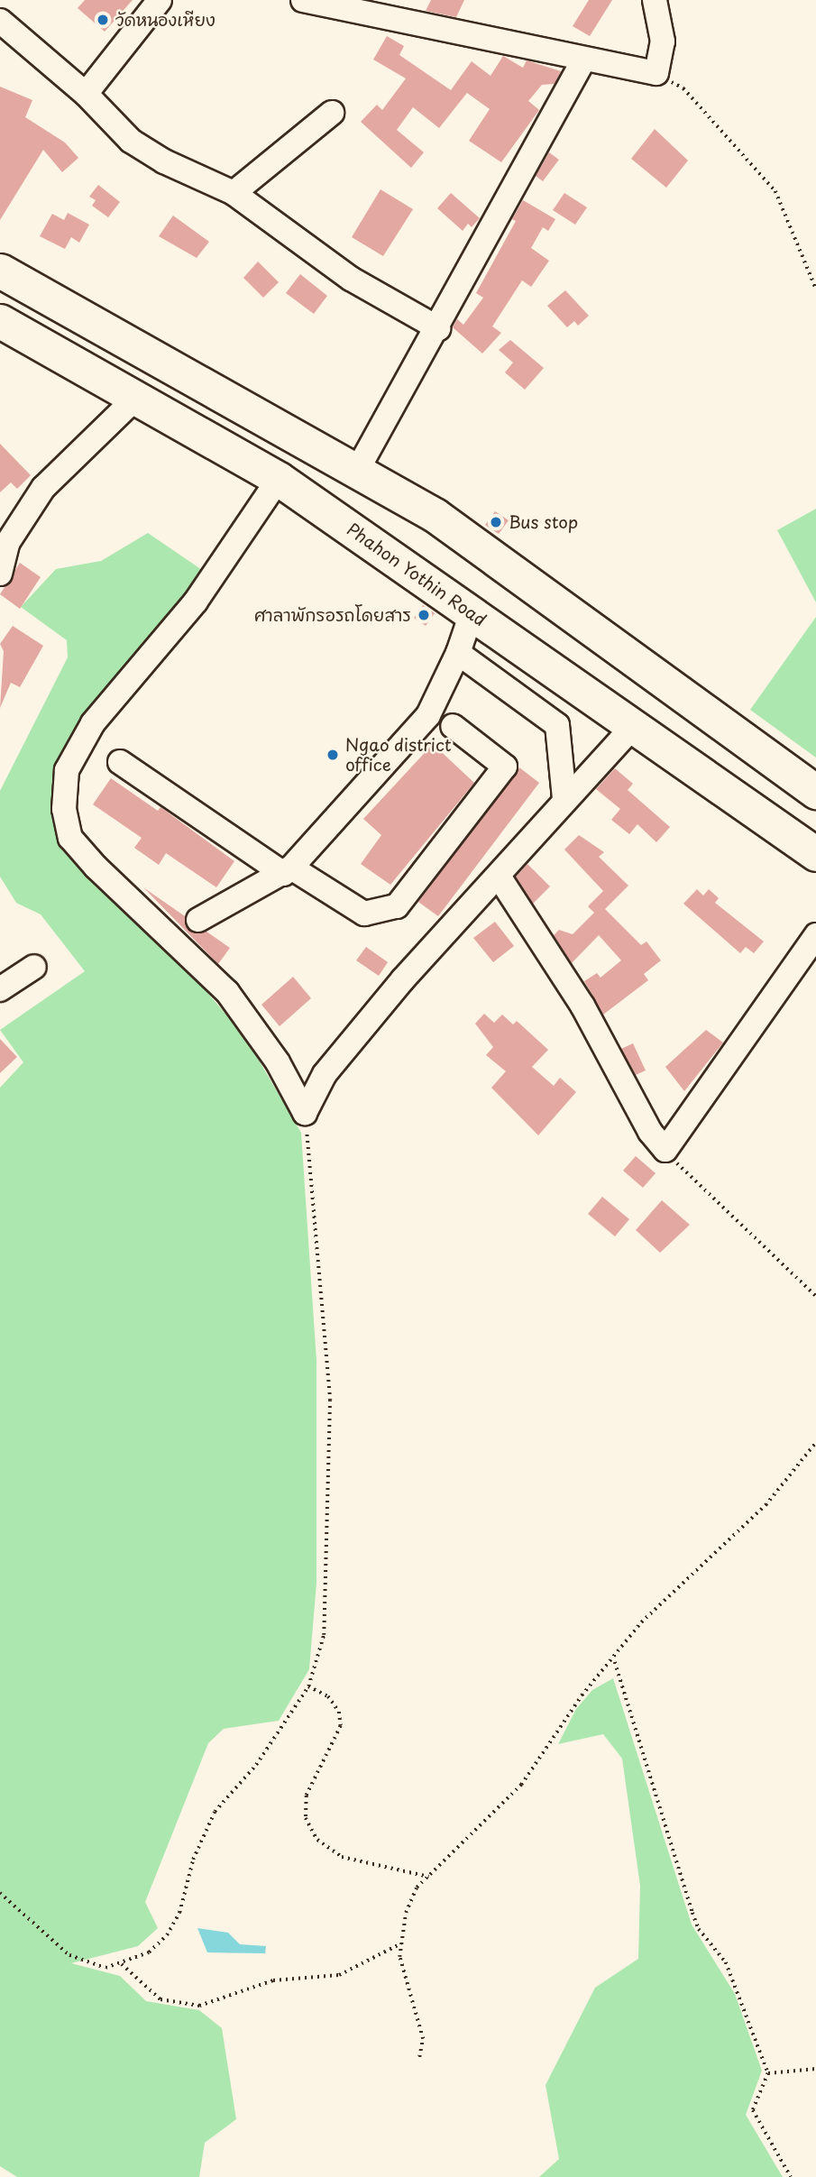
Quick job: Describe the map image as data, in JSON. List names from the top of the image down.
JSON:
{
  "streets": {
    "highway": ["Phahon Yothin Road"]
  },
  "places": [
    "วัดหนองเหียง",
    "Bus stop",
    "ศาลาพักรอรถโดยสาร",
    "Ngao district office"
  ]
}
